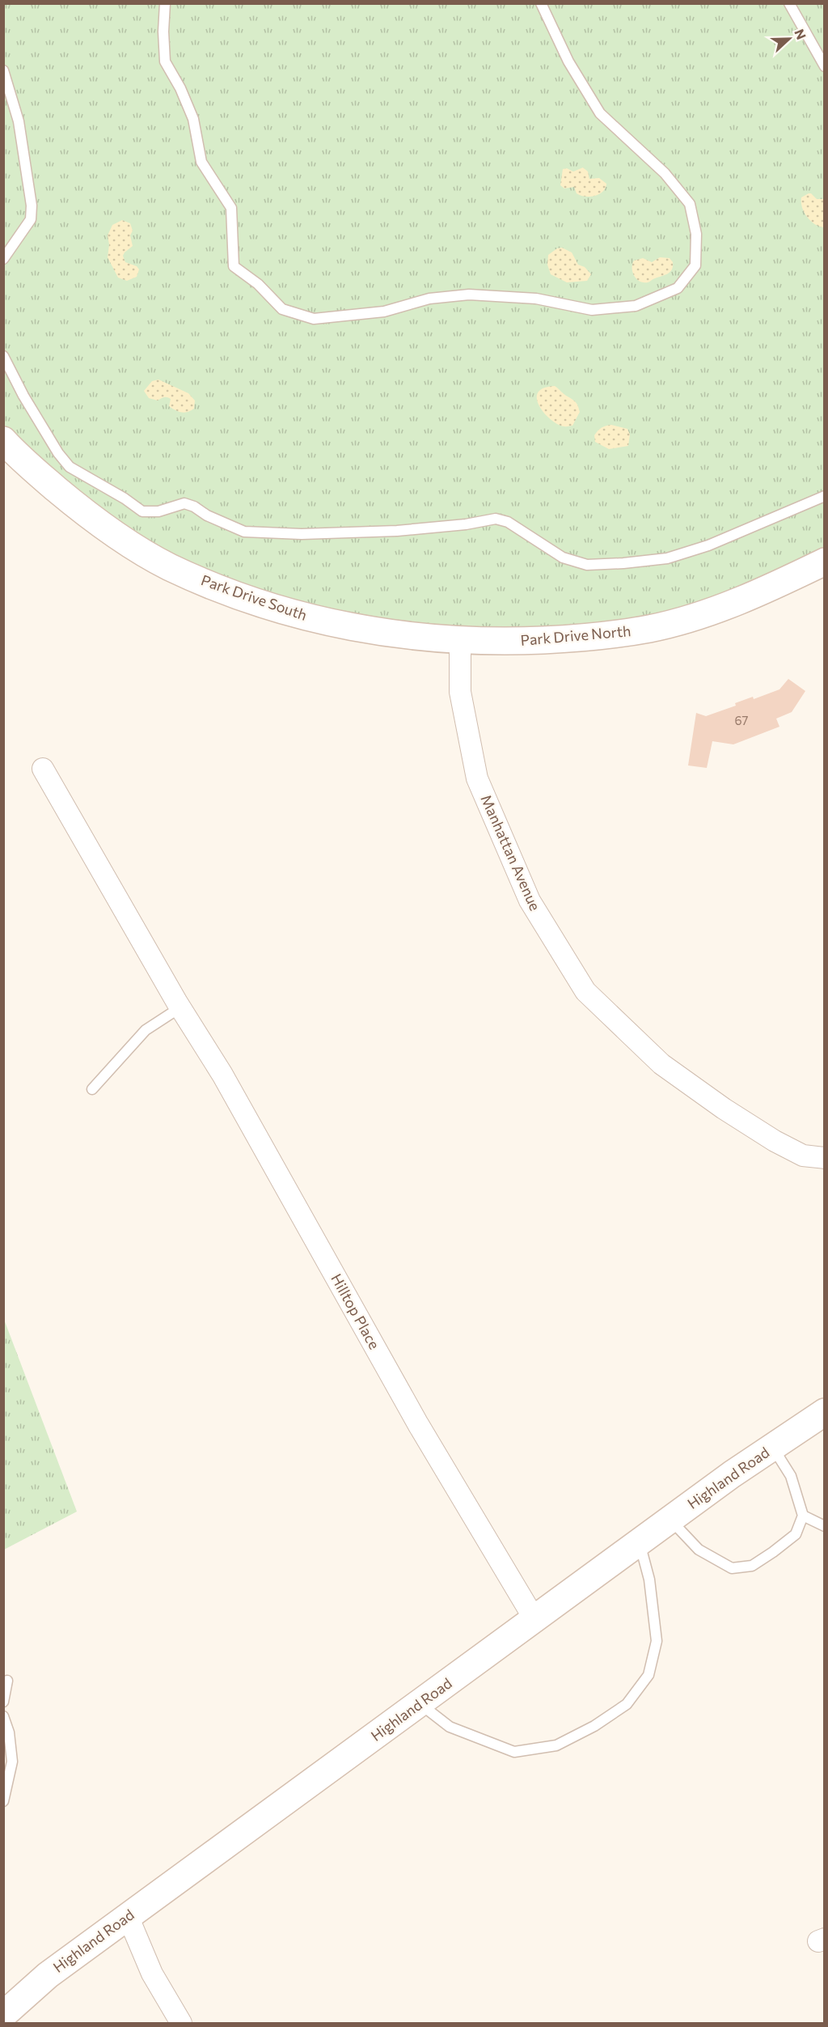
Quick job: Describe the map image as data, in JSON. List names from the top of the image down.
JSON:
{
  "streets": {
    "street": [
      "Park Drive South",
      "Park Drive North",
      "Manhattan Avenue",
      "Hilltop Place",
      "Highland Road"
    ]
  },
  "crossings": [
    ["Park Drive South", "Park Drive North"],
    ["Park Drive South", "Manhattan Avenue"],
    ["Park Drive North", "Manhattan Avenue"],
    ["Hilltop Place", "Highland Road"]
  ],
  "house_numbers": ["67"],
  "north": "right"
}
